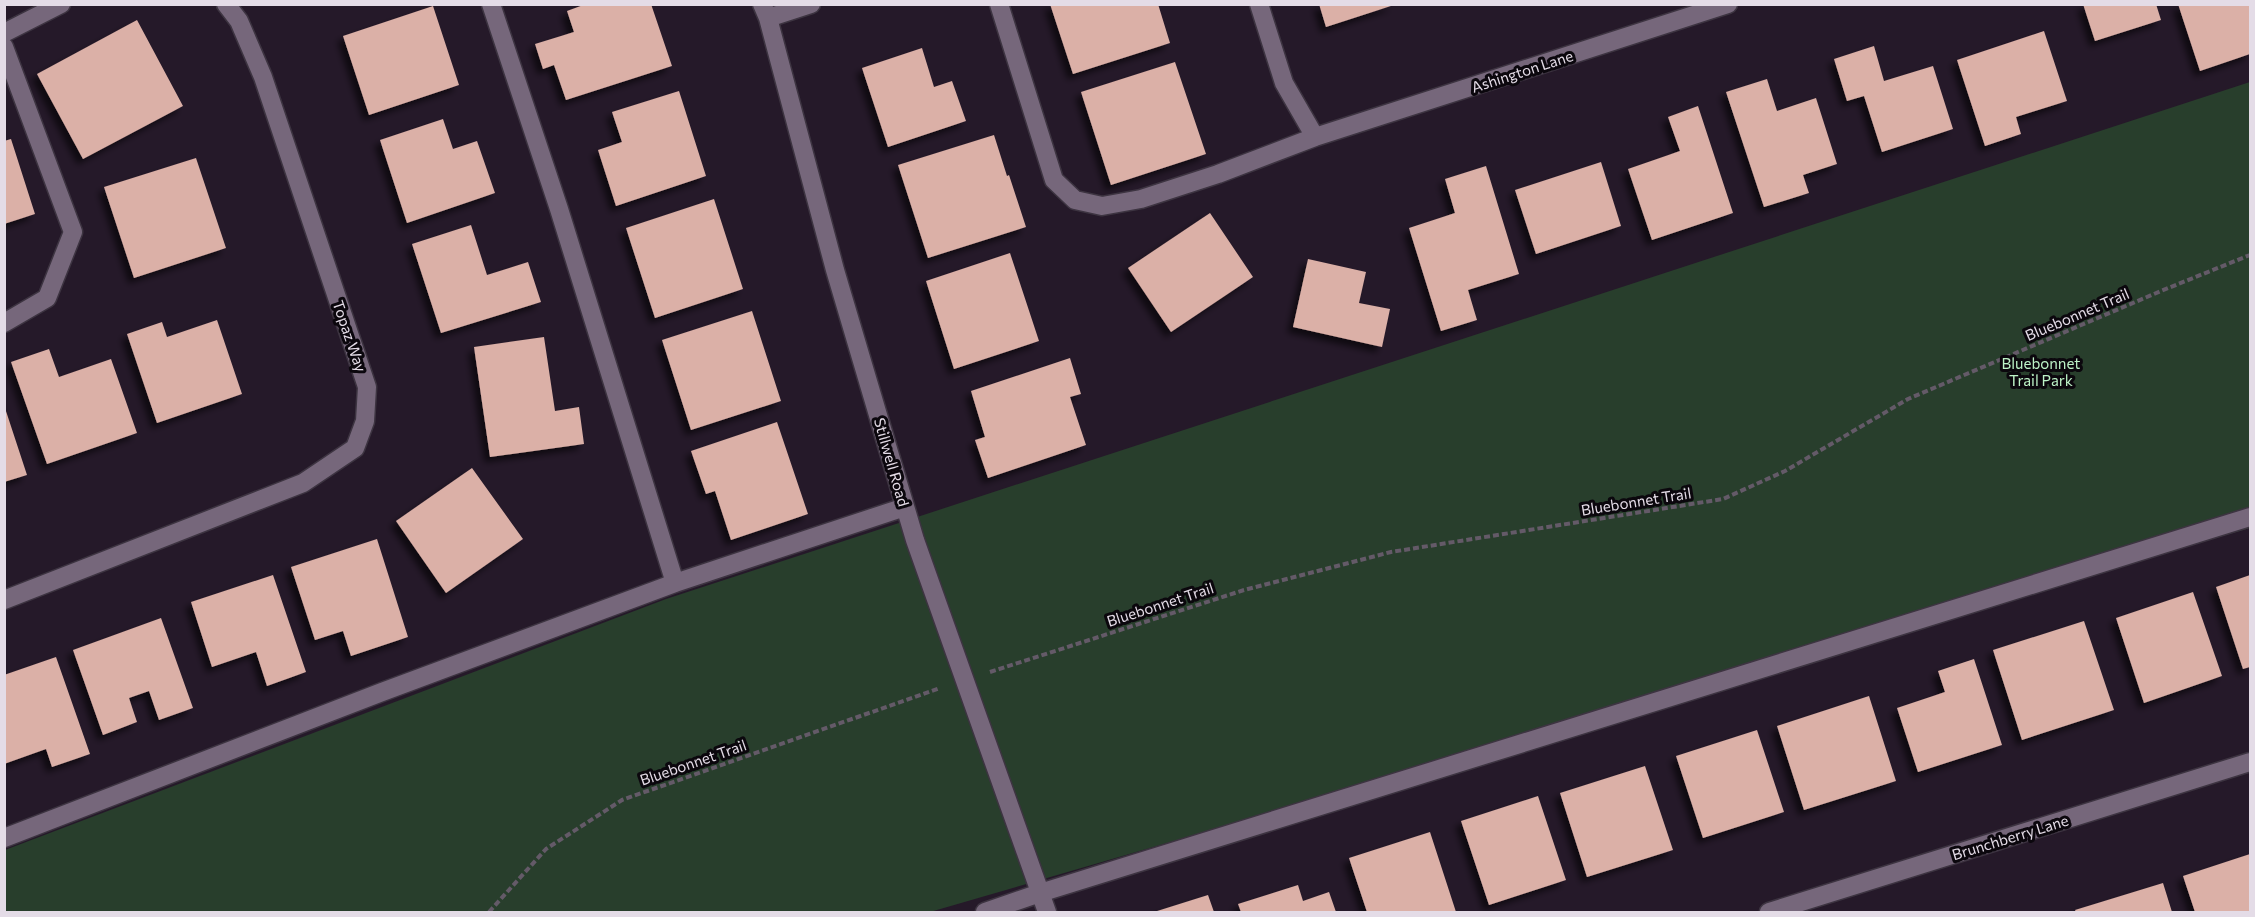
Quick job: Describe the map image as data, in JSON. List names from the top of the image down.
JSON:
{
  "streets": {
    "street": [
      "Ashington Lane",
      "Topaz Way",
      "Stillwell Road",
      "Brunchberry Lane"
    ],
    "path": ["Bluebonnet Trail"]
  },
  "parks": ["Bluebonnet Trail Park"]
}
